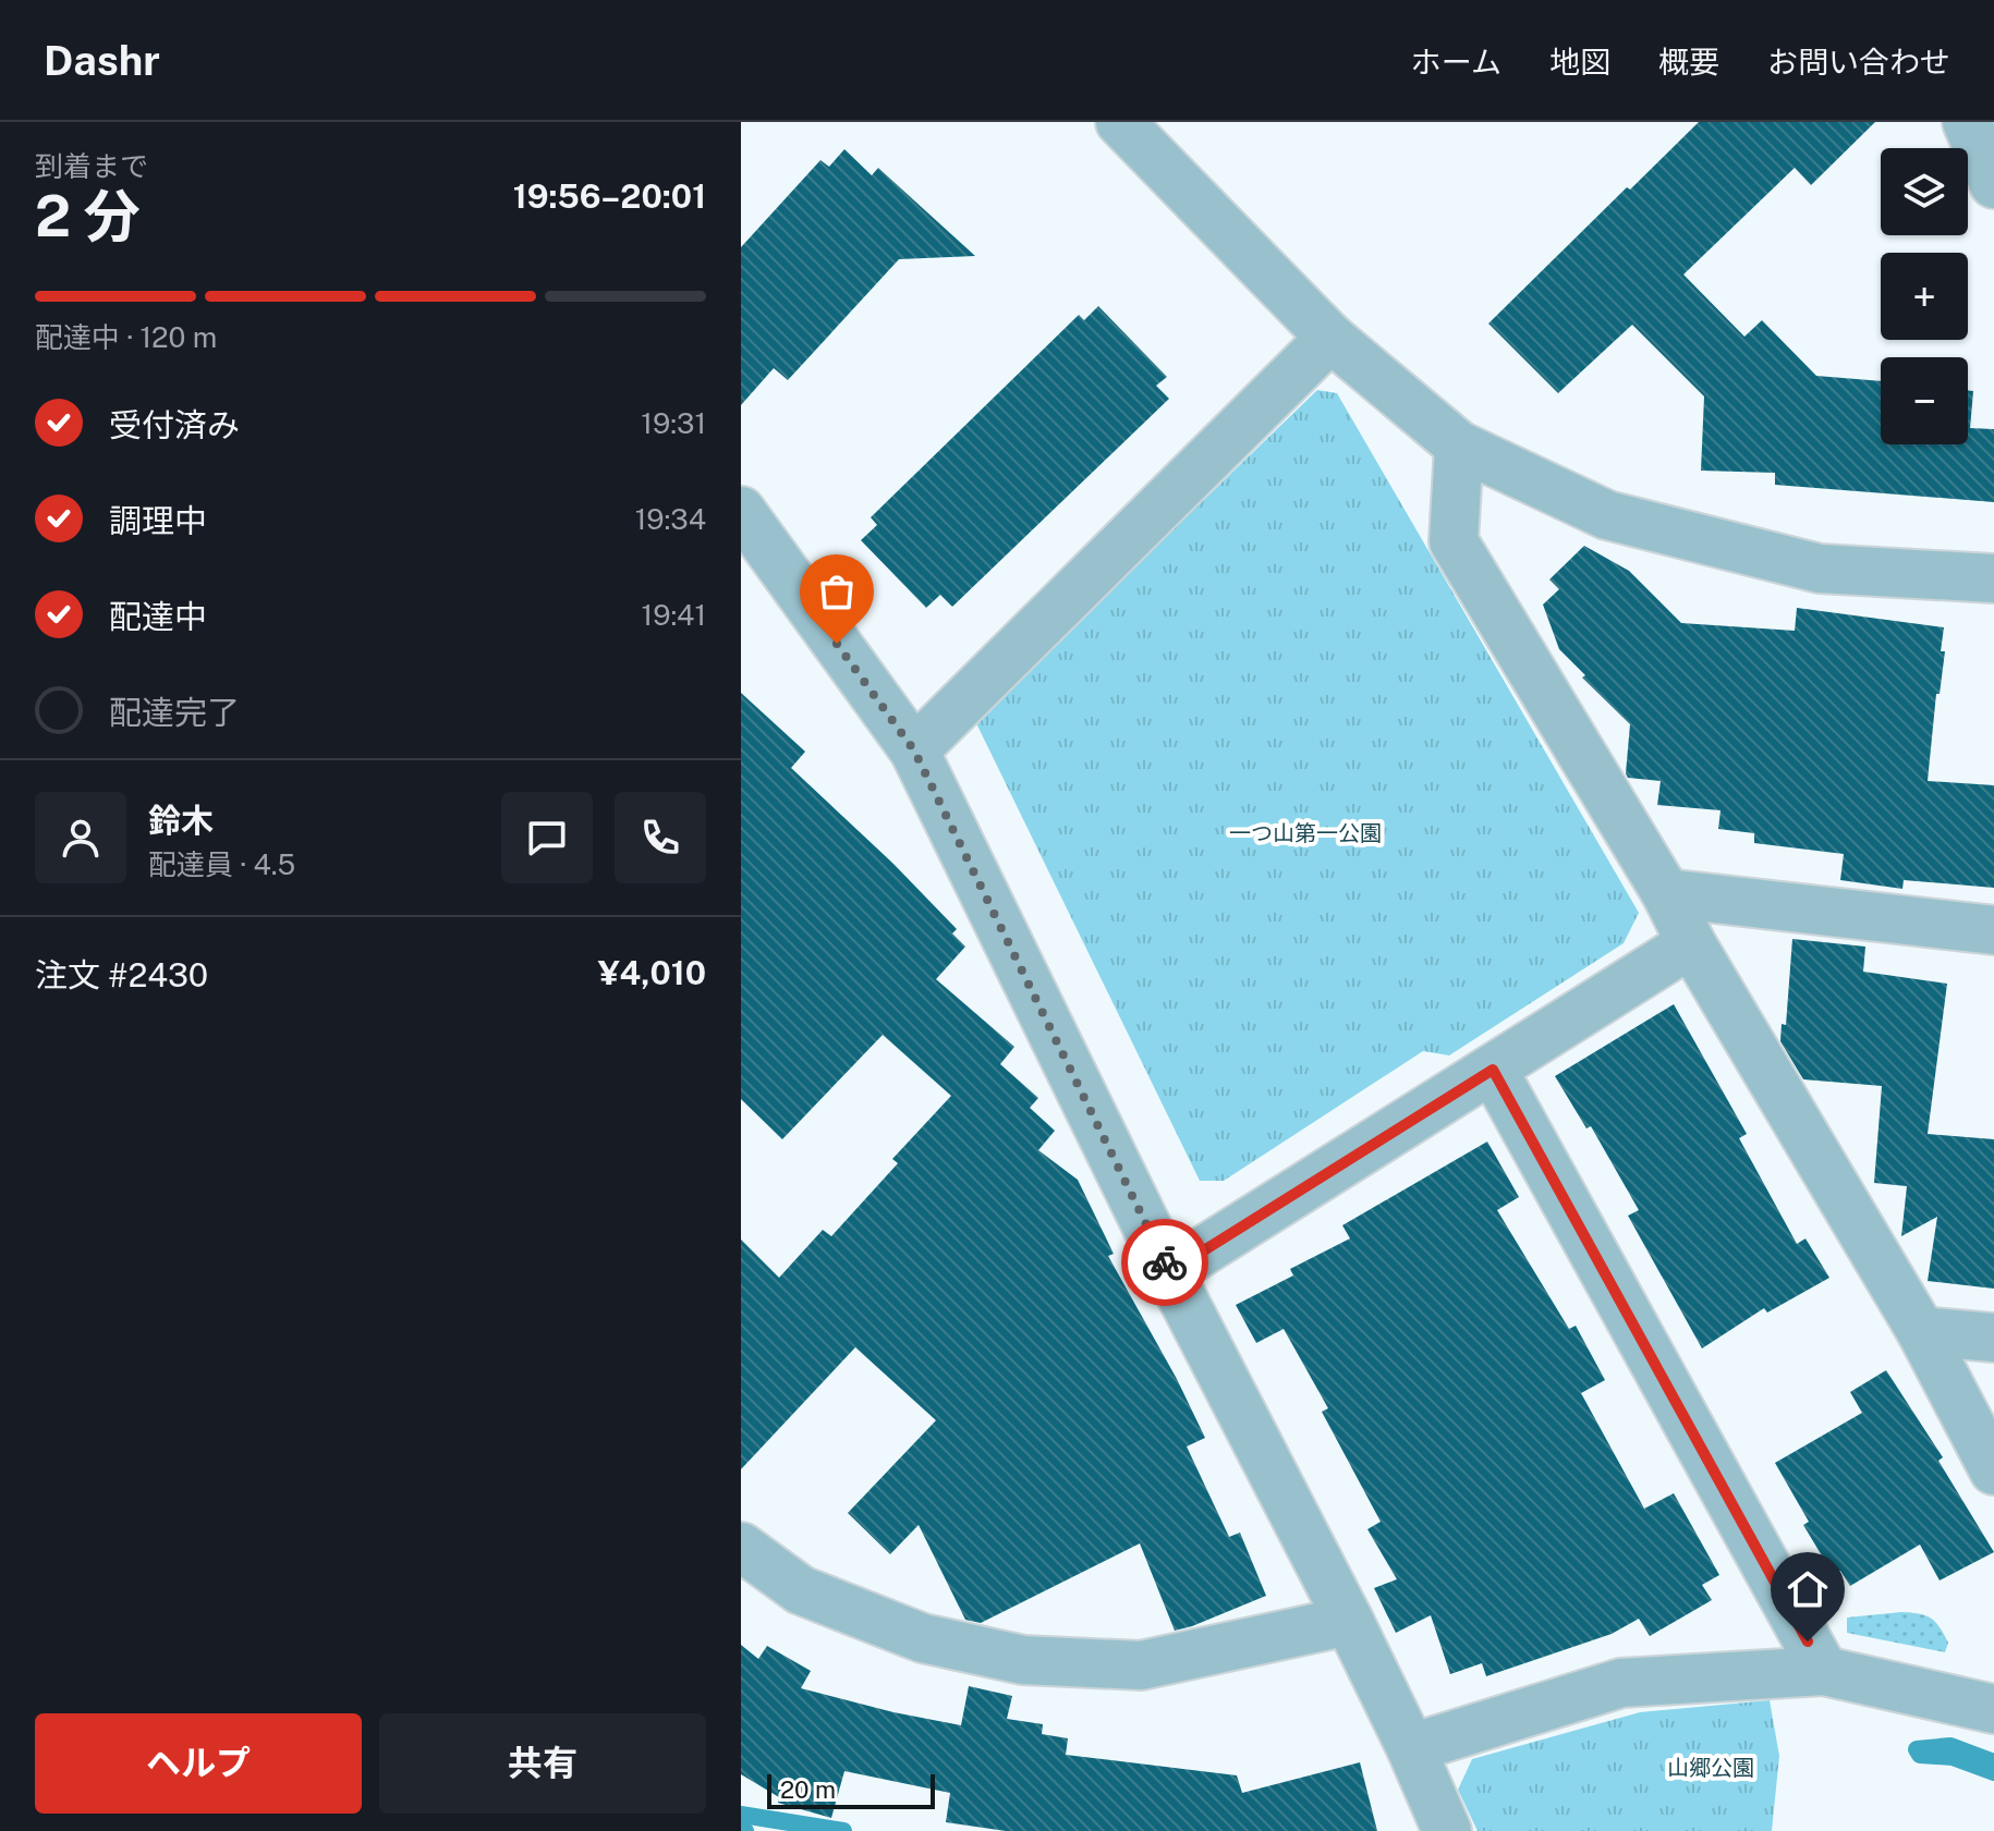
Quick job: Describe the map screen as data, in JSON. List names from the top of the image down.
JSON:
{
  "parks": ["一つ山第一公園", "山郷公園"],
  "scale_bar": "20 m",
  "page": {
    "header": "Dashr",
    "nav": [
      "ホーム",
      "地図",
      "概要",
      "お問い合わせ"
    ],
    "heading": ["2 分", "到着まで", "19:56–20:01"],
    "panel": [
      "鈴木",
      "配達員 · 4.5",
      "注文 #2430",
      "¥4,010"
    ],
    "map_buttons": ["+", "−"],
    "bar": "配達中 · 120 m",
    "list": [
      ["受付済み", "19:31"],
      ["調理中", "19:34"],
      ["配達中", "19:41"],
      "配達完了"
    ],
    "buttons": ["ヘルプ", "共有"],
    "scale": "20 m"
  }
}
